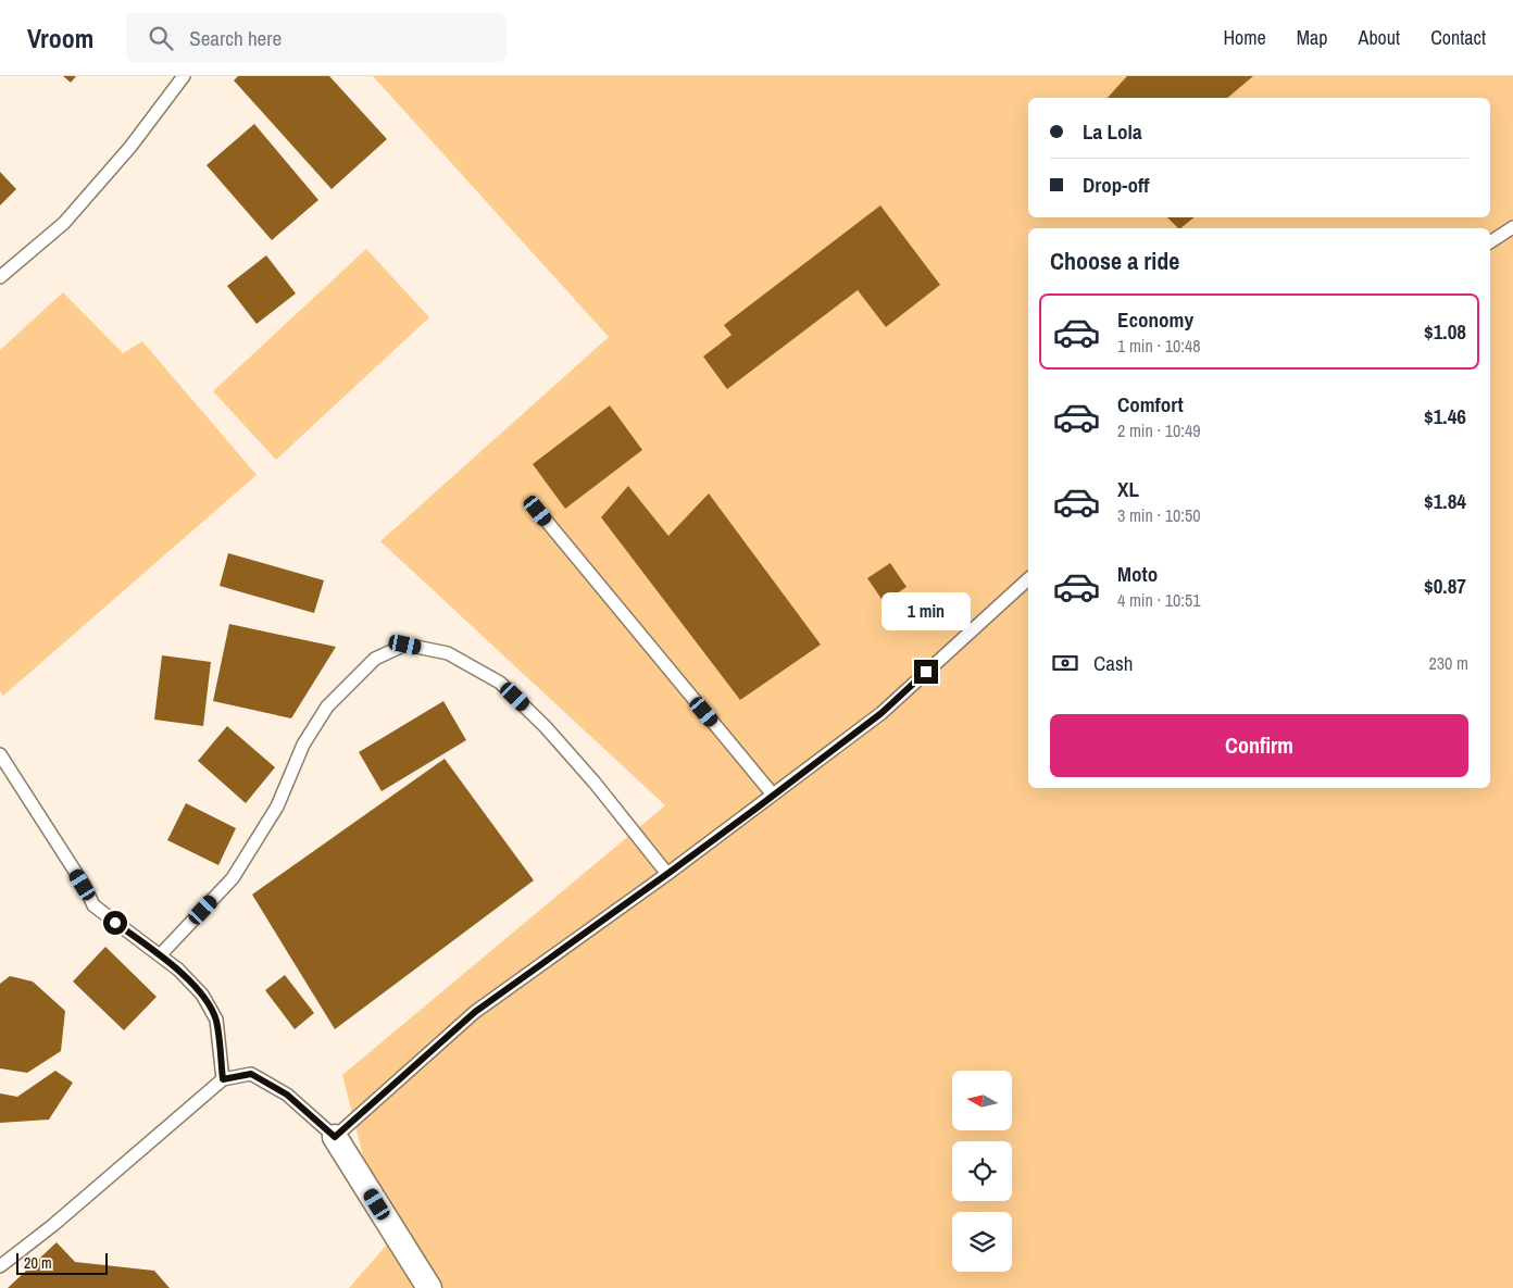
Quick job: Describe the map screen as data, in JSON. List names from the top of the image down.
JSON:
{
  "scale_bar": "20 m",
  "north": "left",
  "page": {
    "header": "Vroom",
    "search": "Search here",
    "nav": [
      "Home",
      "Map",
      "About",
      "Contact"
    ],
    "banner": ["La Lola", "Drop-off"],
    "heading": "Choose a ride",
    "list": [
      {
        "name": "Economy",
        "note": "1 min · 10:48",
        "value": "$1.08"
      },
      {
        "name": "Comfort",
        "note": "2 min · 10:49",
        "value": "$1.46"
      },
      {
        "name": "XL",
        "note": "3 min · 10:50",
        "value": "$1.84"
      },
      {
        "name": "Moto",
        "note": "4 min · 10:51",
        "value": "$0.87"
      }
    ],
    "bubble": "1 min",
    "pay": ["Cash", "230 m"],
    "buttons": "Confirm",
    "scale": "20 m"
  }
}
